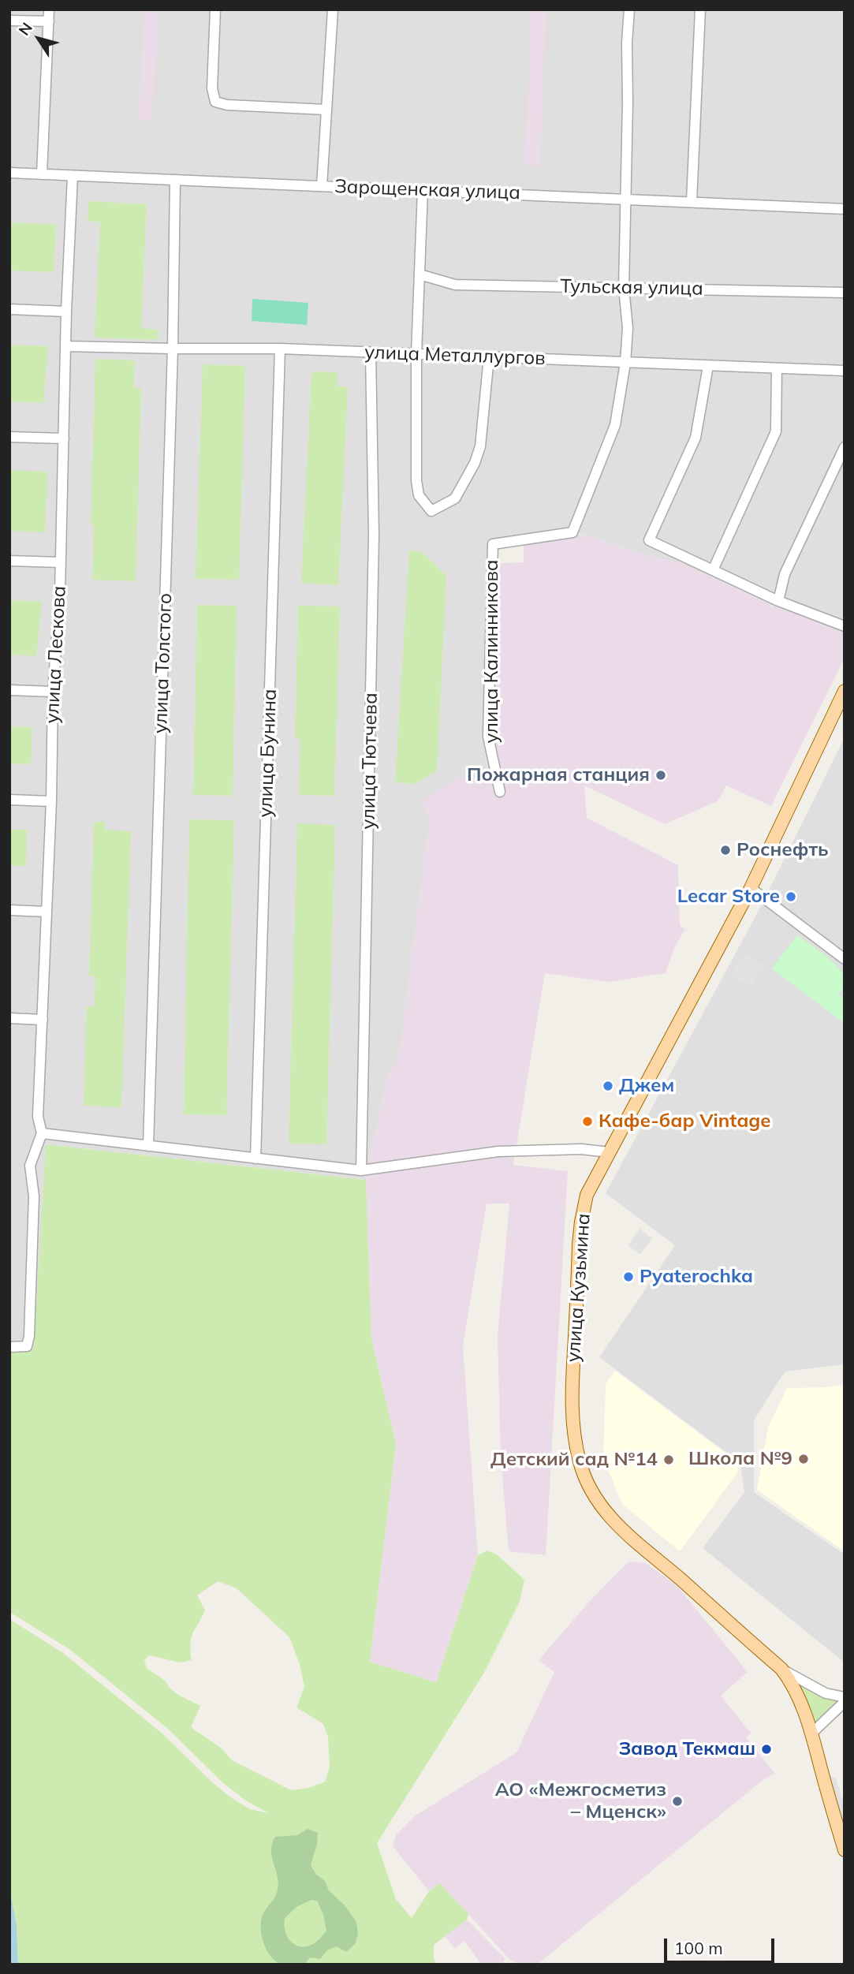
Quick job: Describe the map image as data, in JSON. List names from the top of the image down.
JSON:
{
  "streets": {
    "main road": ["улица Кузьмина"],
    "street": [
      "Зарощенская улица",
      "Тульская улица",
      "улица Металлургов",
      "улица Калинникова",
      "улица Лескова",
      "улица Толстого",
      "улица Бунина",
      "улица Тютчева"
    ]
  },
  "crossings": [
    ["Зарощенская улица", "улица Лескова"],
    ["Зарощенская улица", "улица Толстого"],
    ["улица Металлургов", "улица Калинникова"],
    ["улица Металлургов", "улица Лескова"],
    ["улица Металлургов", "улица Толстого"],
    ["улица Металлургов", "улица Бунина"],
    ["улица Металлургов", "улица Тютчева"]
  ],
  "places": [
    "Пожарная станция",
    "Роснефть",
    "Lecar Store",
    "Джем",
    "Кафе-бар Vintage",
    "Pyaterochka",
    "Школа №9",
    "Детский сад №14",
    "Завод Текмаш",
    "АО «Межгосметиз – Мценск»"
  ],
  "scale_bar": "100 m",
  "north": "top left"
}
